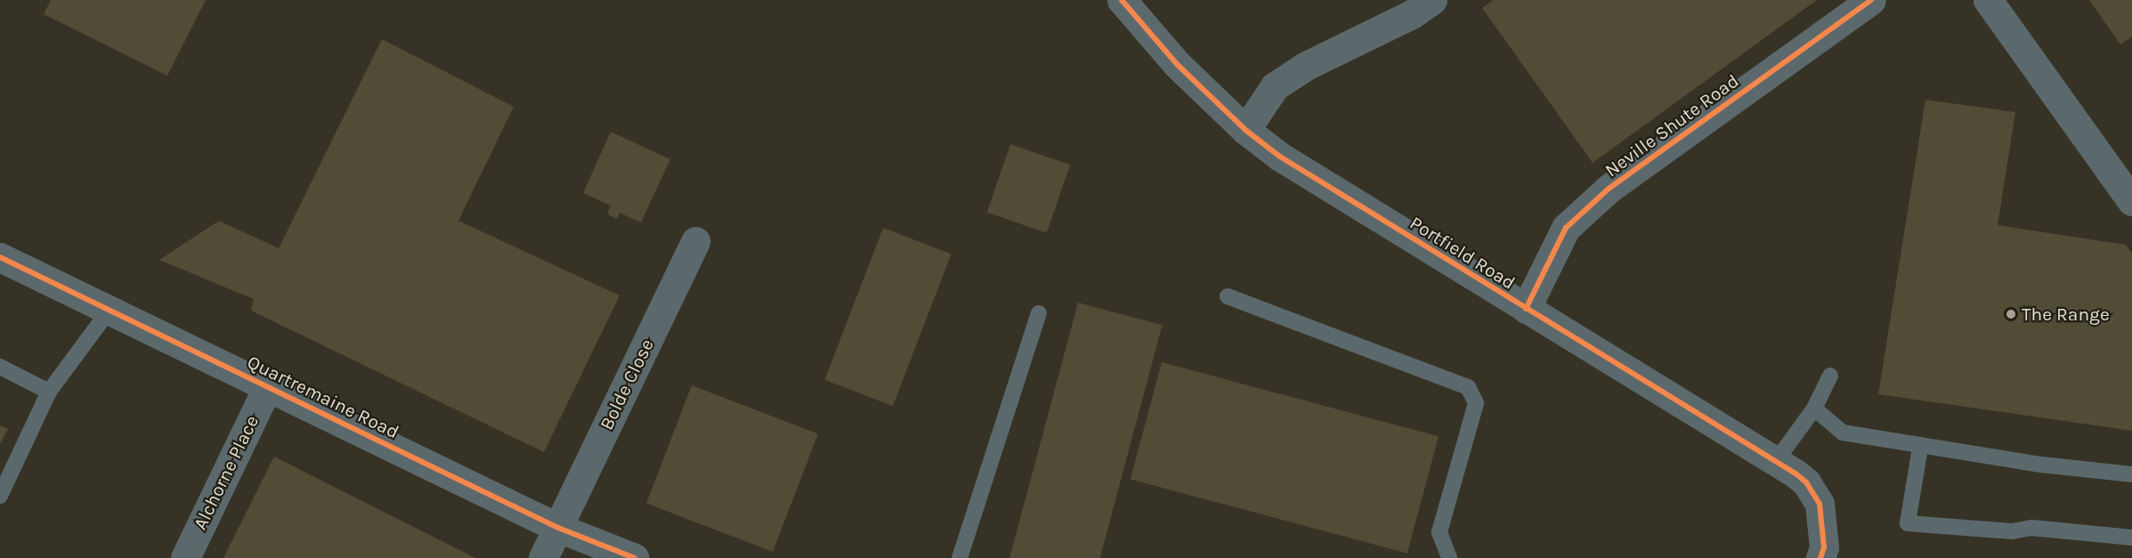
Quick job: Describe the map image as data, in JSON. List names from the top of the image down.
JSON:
{
  "streets": {
    "street": [
      "Neville Shute Road",
      "Portfield Road",
      "Bolde Close",
      "Quartremaine Road",
      "Alchorne Place"
    ]
  },
  "crossings": [
    ["Neville Shute Road", "Portfield Road"],
    ["Bolde Close", "Quartremaine Road"],
    ["Quartremaine Road", "Alchorne Place"]
  ],
  "places": ["The Range"]
}
